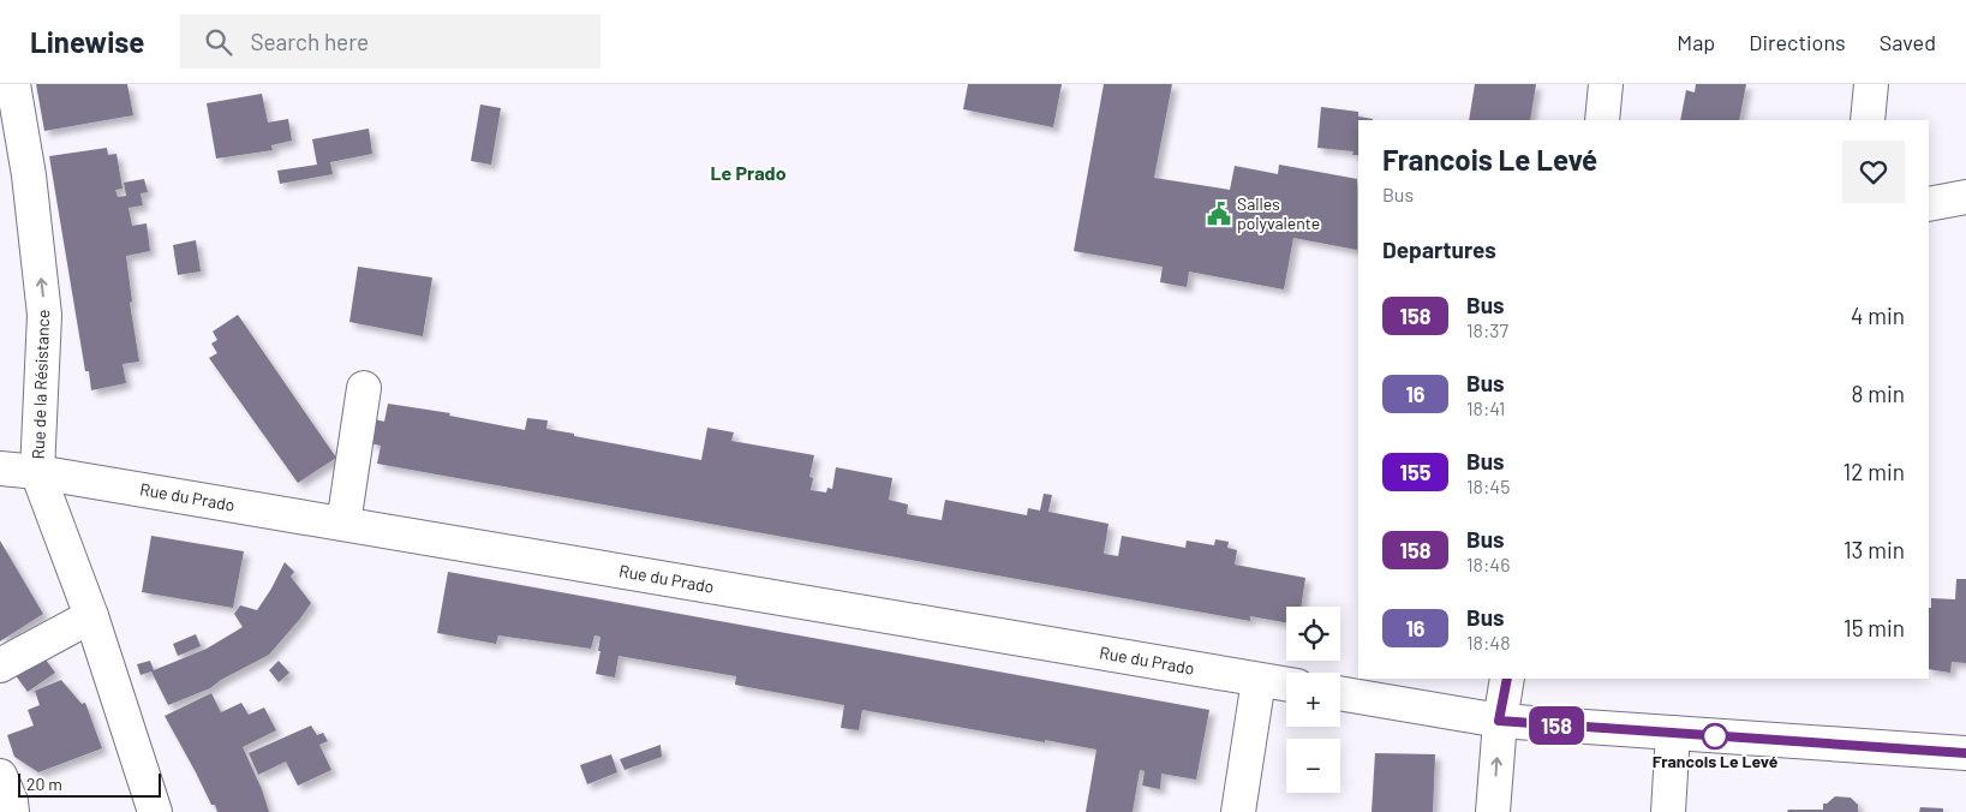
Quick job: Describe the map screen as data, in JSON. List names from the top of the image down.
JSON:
{
  "streets": {
    "street": ["Rue de la Résistance", "Rue du Prado"]
  },
  "crossings": [
    ["Rue de la Résistance", "Rue du Prado"]
  ],
  "one_way": ["Rue de la Résistance"],
  "districts": ["Le Prado"],
  "places": {
    "public building": ["Salles polyvalente"],
    "other": ["Francois Le Levé"]
  },
  "lines": ["bus line 158"],
  "scale_bar": "20 m",
  "page": {
    "header": "Linewise",
    "search": "Search here",
    "nav": ["Map", "Directions", "Saved"],
    "on_map": "158",
    "heading": [
      ["Francois Le Levé", "Bus"],
      "Departures"
    ],
    "list": [
      {
        "mark": "158",
        "name": "Bus",
        "note": "18:37",
        "value": "4 min"
      },
      {
        "mark": "16",
        "name": "Bus",
        "note": "18:41",
        "value": "8 min"
      },
      {
        "mark": "155",
        "name": "Bus",
        "note": "18:45",
        "value": "12 min"
      },
      {
        "mark": "158",
        "name": "Bus",
        "note": "18:46",
        "value": "13 min"
      },
      {
        "mark": "16",
        "name": "Bus",
        "note": "18:48",
        "value": "15 min"
      }
    ],
    "map_buttons": ["+", "−"],
    "scale": "20 m"
  }
}
